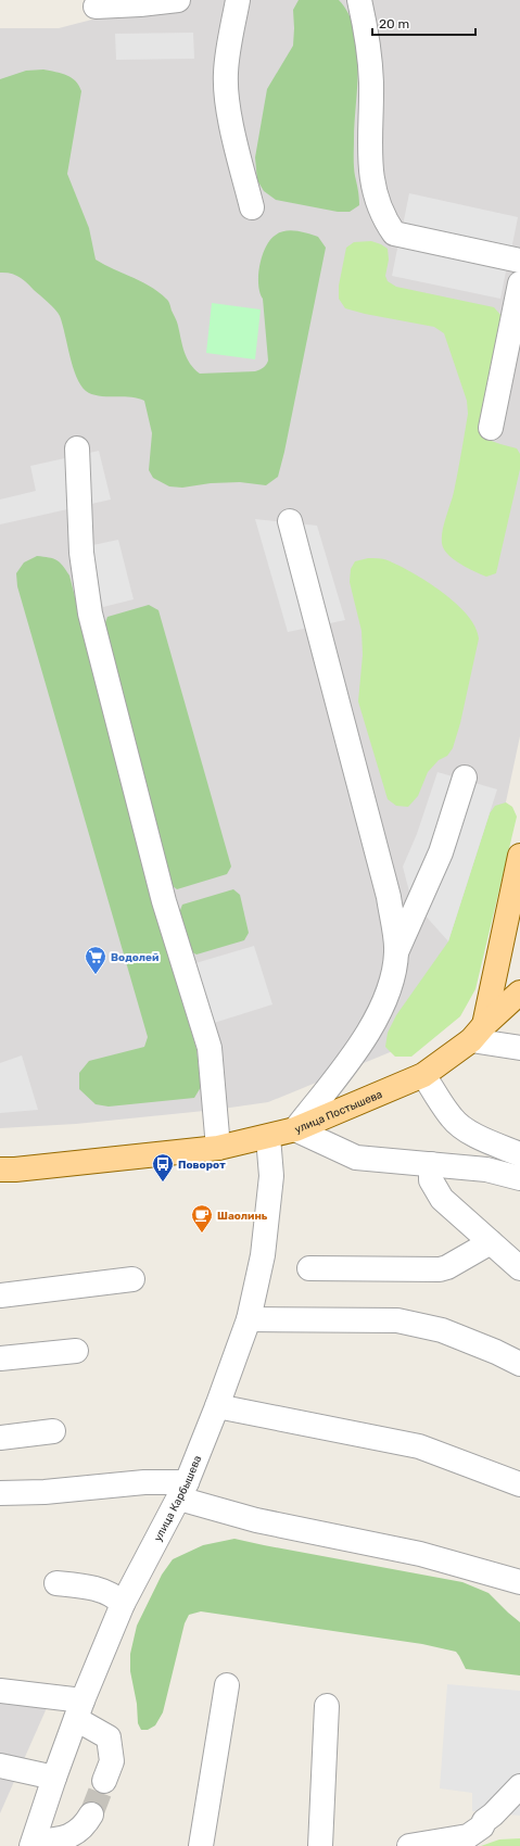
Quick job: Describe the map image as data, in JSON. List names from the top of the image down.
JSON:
{
  "streets": {
    "main road": ["улица Постышева"],
    "street": ["улица Карбышева"]
  },
  "crossings": [
    ["улица Постышева", "улица Карбышева"]
  ],
  "places": {
    "supermarket": ["Водолей"],
    "bus stop": ["Поворот"],
    "cafe": ["Шаолинь"]
  },
  "scale_bar": "20 m"
}
